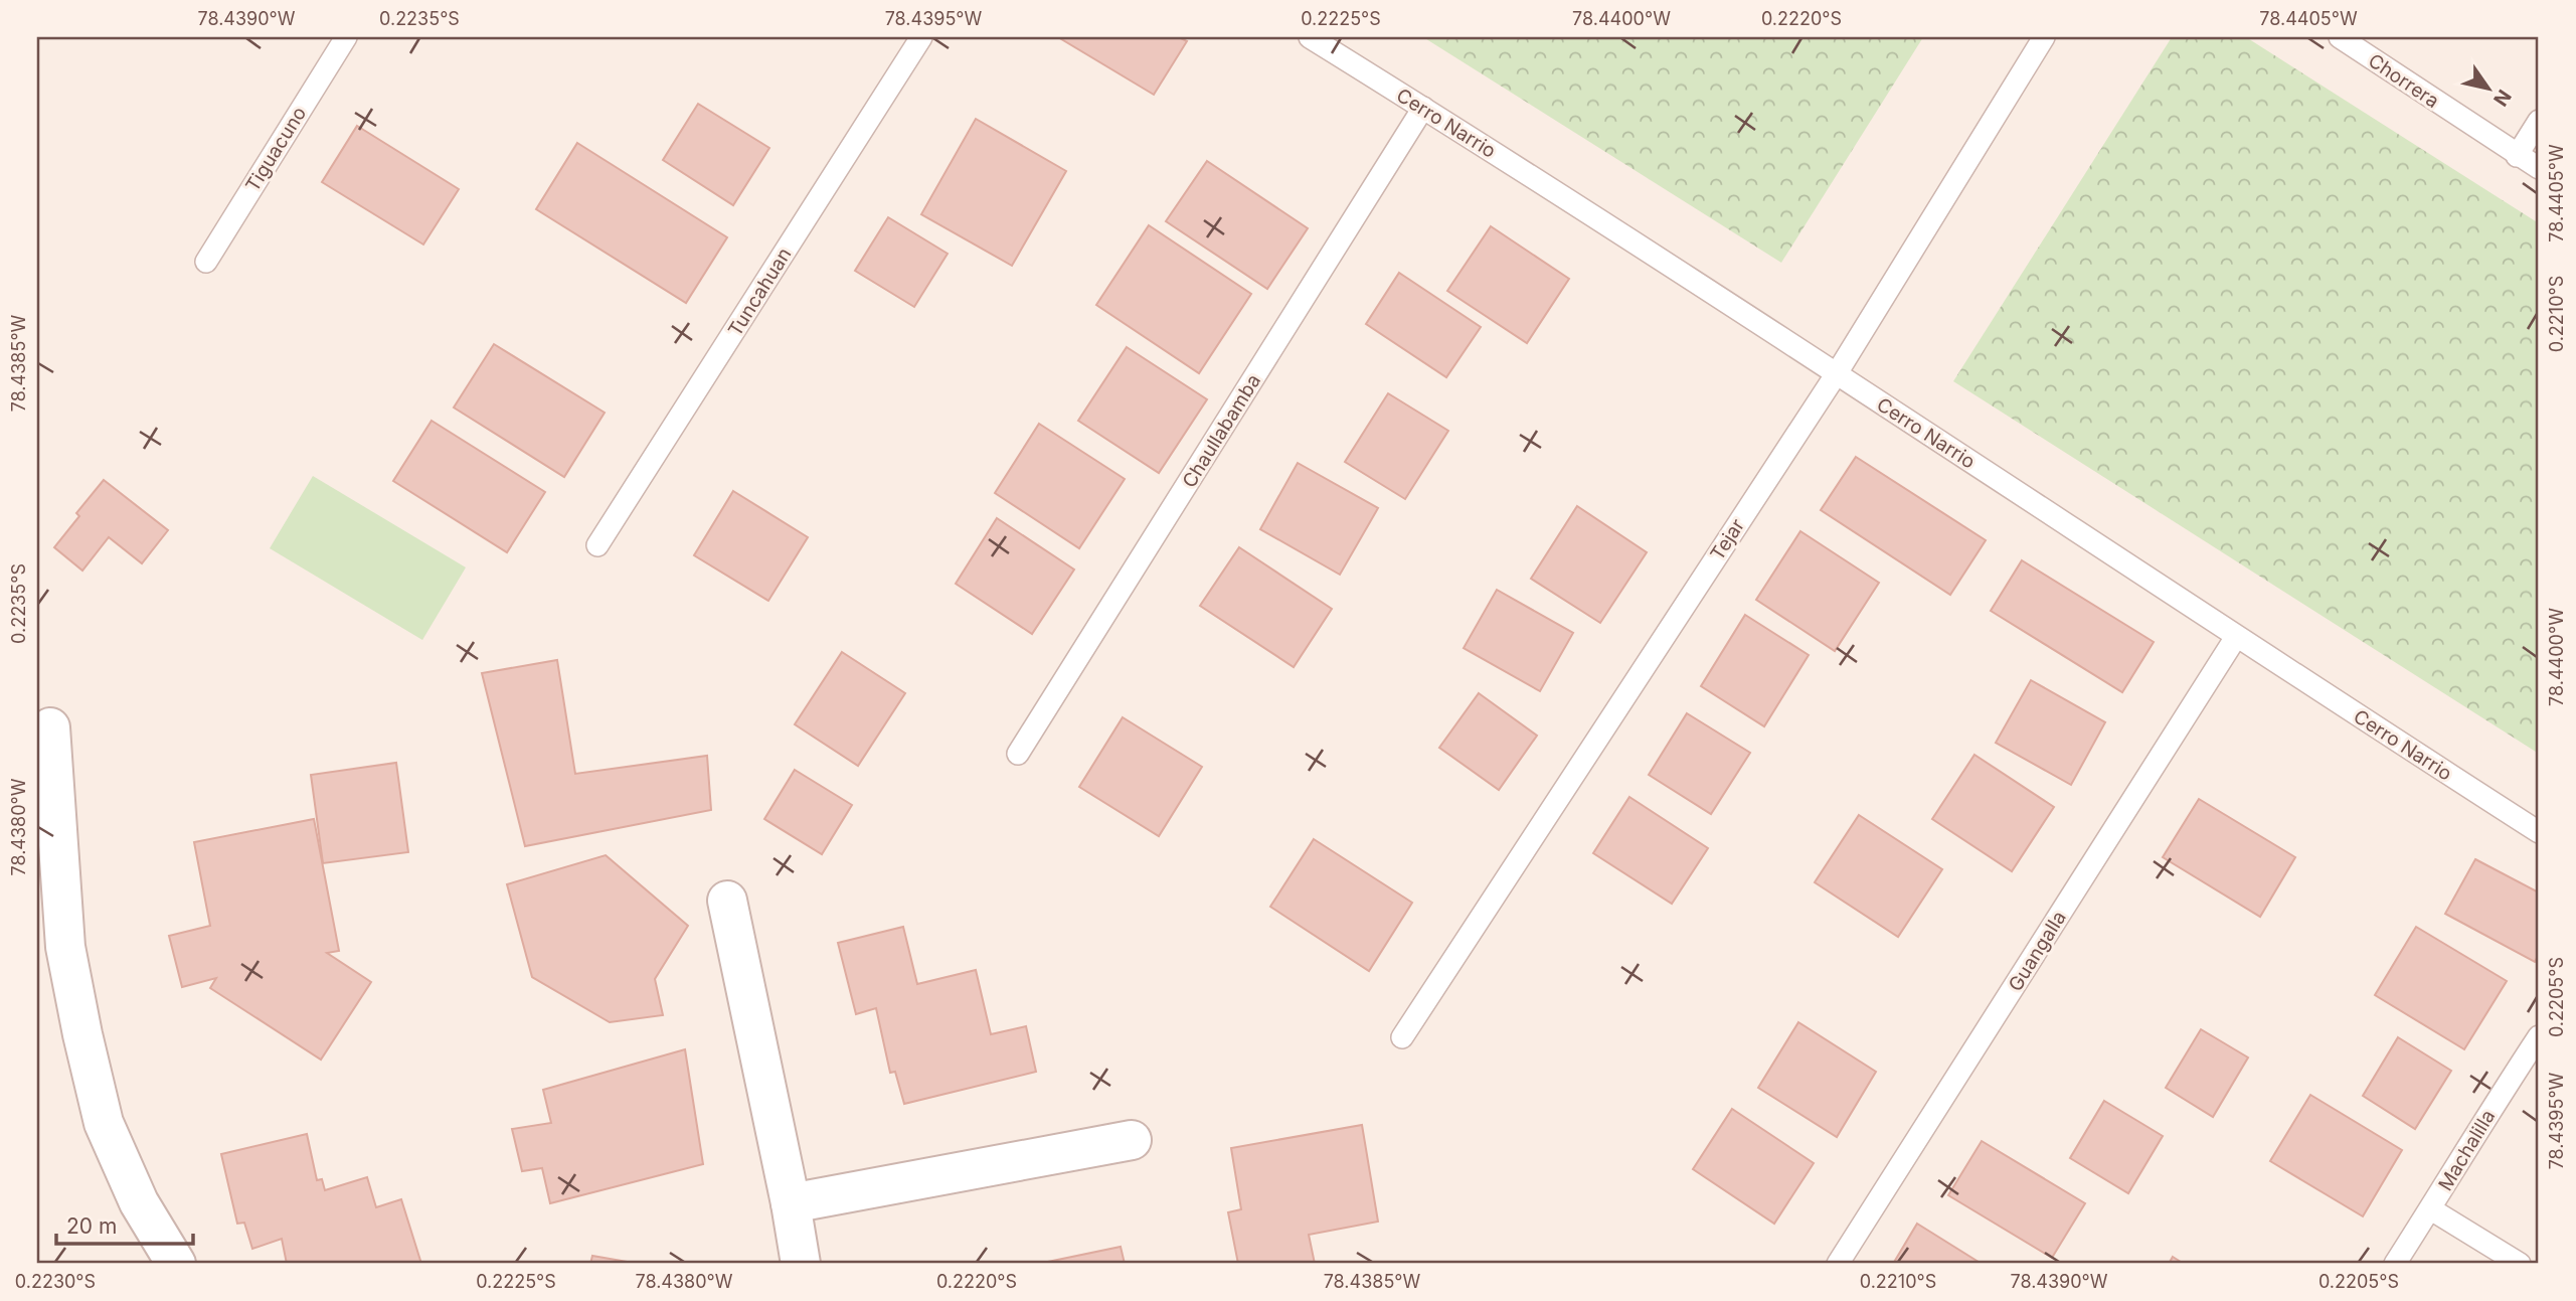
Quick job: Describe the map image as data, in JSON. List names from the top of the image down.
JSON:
{
  "streets": {
    "lane": [
      "Chorrera",
      "Cerro Narrio",
      "Tiguacuno",
      "Tuncahuan",
      "Chaullabamba",
      "Tejar",
      "Guangalla",
      "Machalilla"
    ]
  },
  "crossings": [
    ["Cerro Narrio", "Chaullabamba"],
    ["Cerro Narrio", "Tejar"],
    ["Cerro Narrio", "Guangalla"]
  ],
  "scale_bar": "20 m",
  "north": "bottom right",
  "coordinates": [
    "78.4390°W",
    "0.2235°S",
    "78.4395°W",
    "0.2225°S",
    "78.4400°W",
    "0.2220°S",
    "78.4405°W",
    "0.2210°S",
    "78.4385°W",
    "78.4380°W",
    "0.2205°S",
    "0.2230°S"
  ]
}
